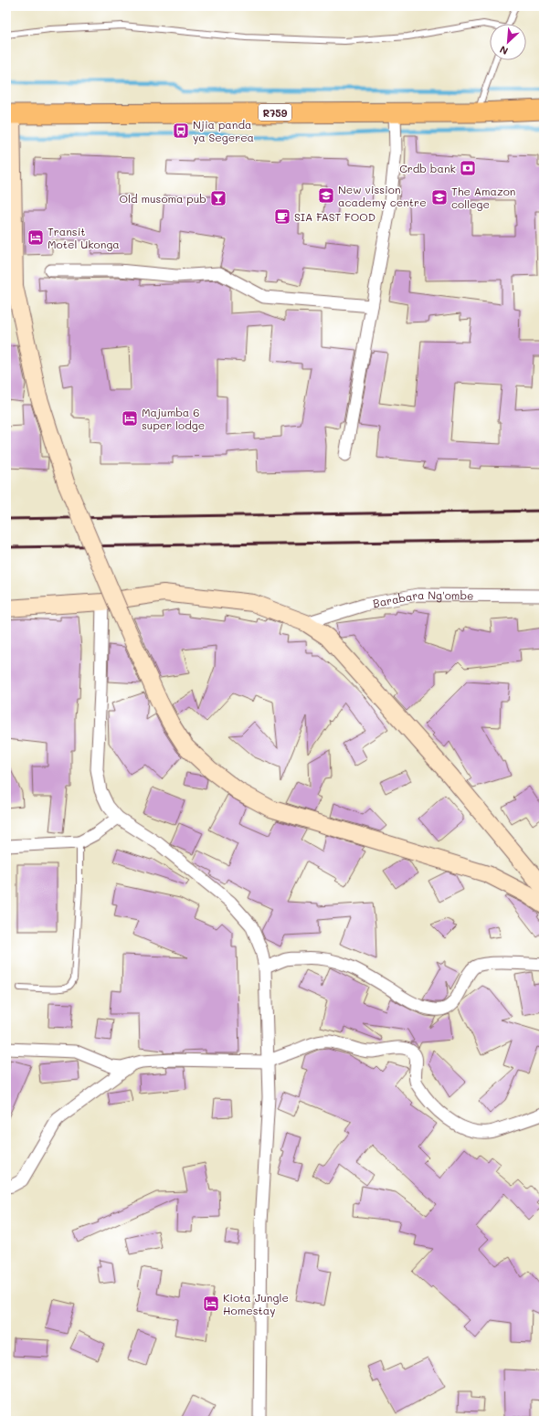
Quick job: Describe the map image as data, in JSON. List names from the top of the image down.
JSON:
{
  "streets": {
    "main road": ["R759"],
    "street": ["Barabara Ng'ombe"]
  },
  "places": {
    "bus stop": ["Njia panda ya Segerea"],
    "bank": ["Crdb bank"],
    "school or university": ["New vission academy centre", "The Amazon college"],
    "bar": ["Old musoma pub"],
    "cafe": ["SIA FAST FOOD"],
    "hotel": ["Transit Motel Ukonga", "Majumba 6 super lodge", "Kiota Jungle Homestay"]
  },
  "north": "bottom left"
}
